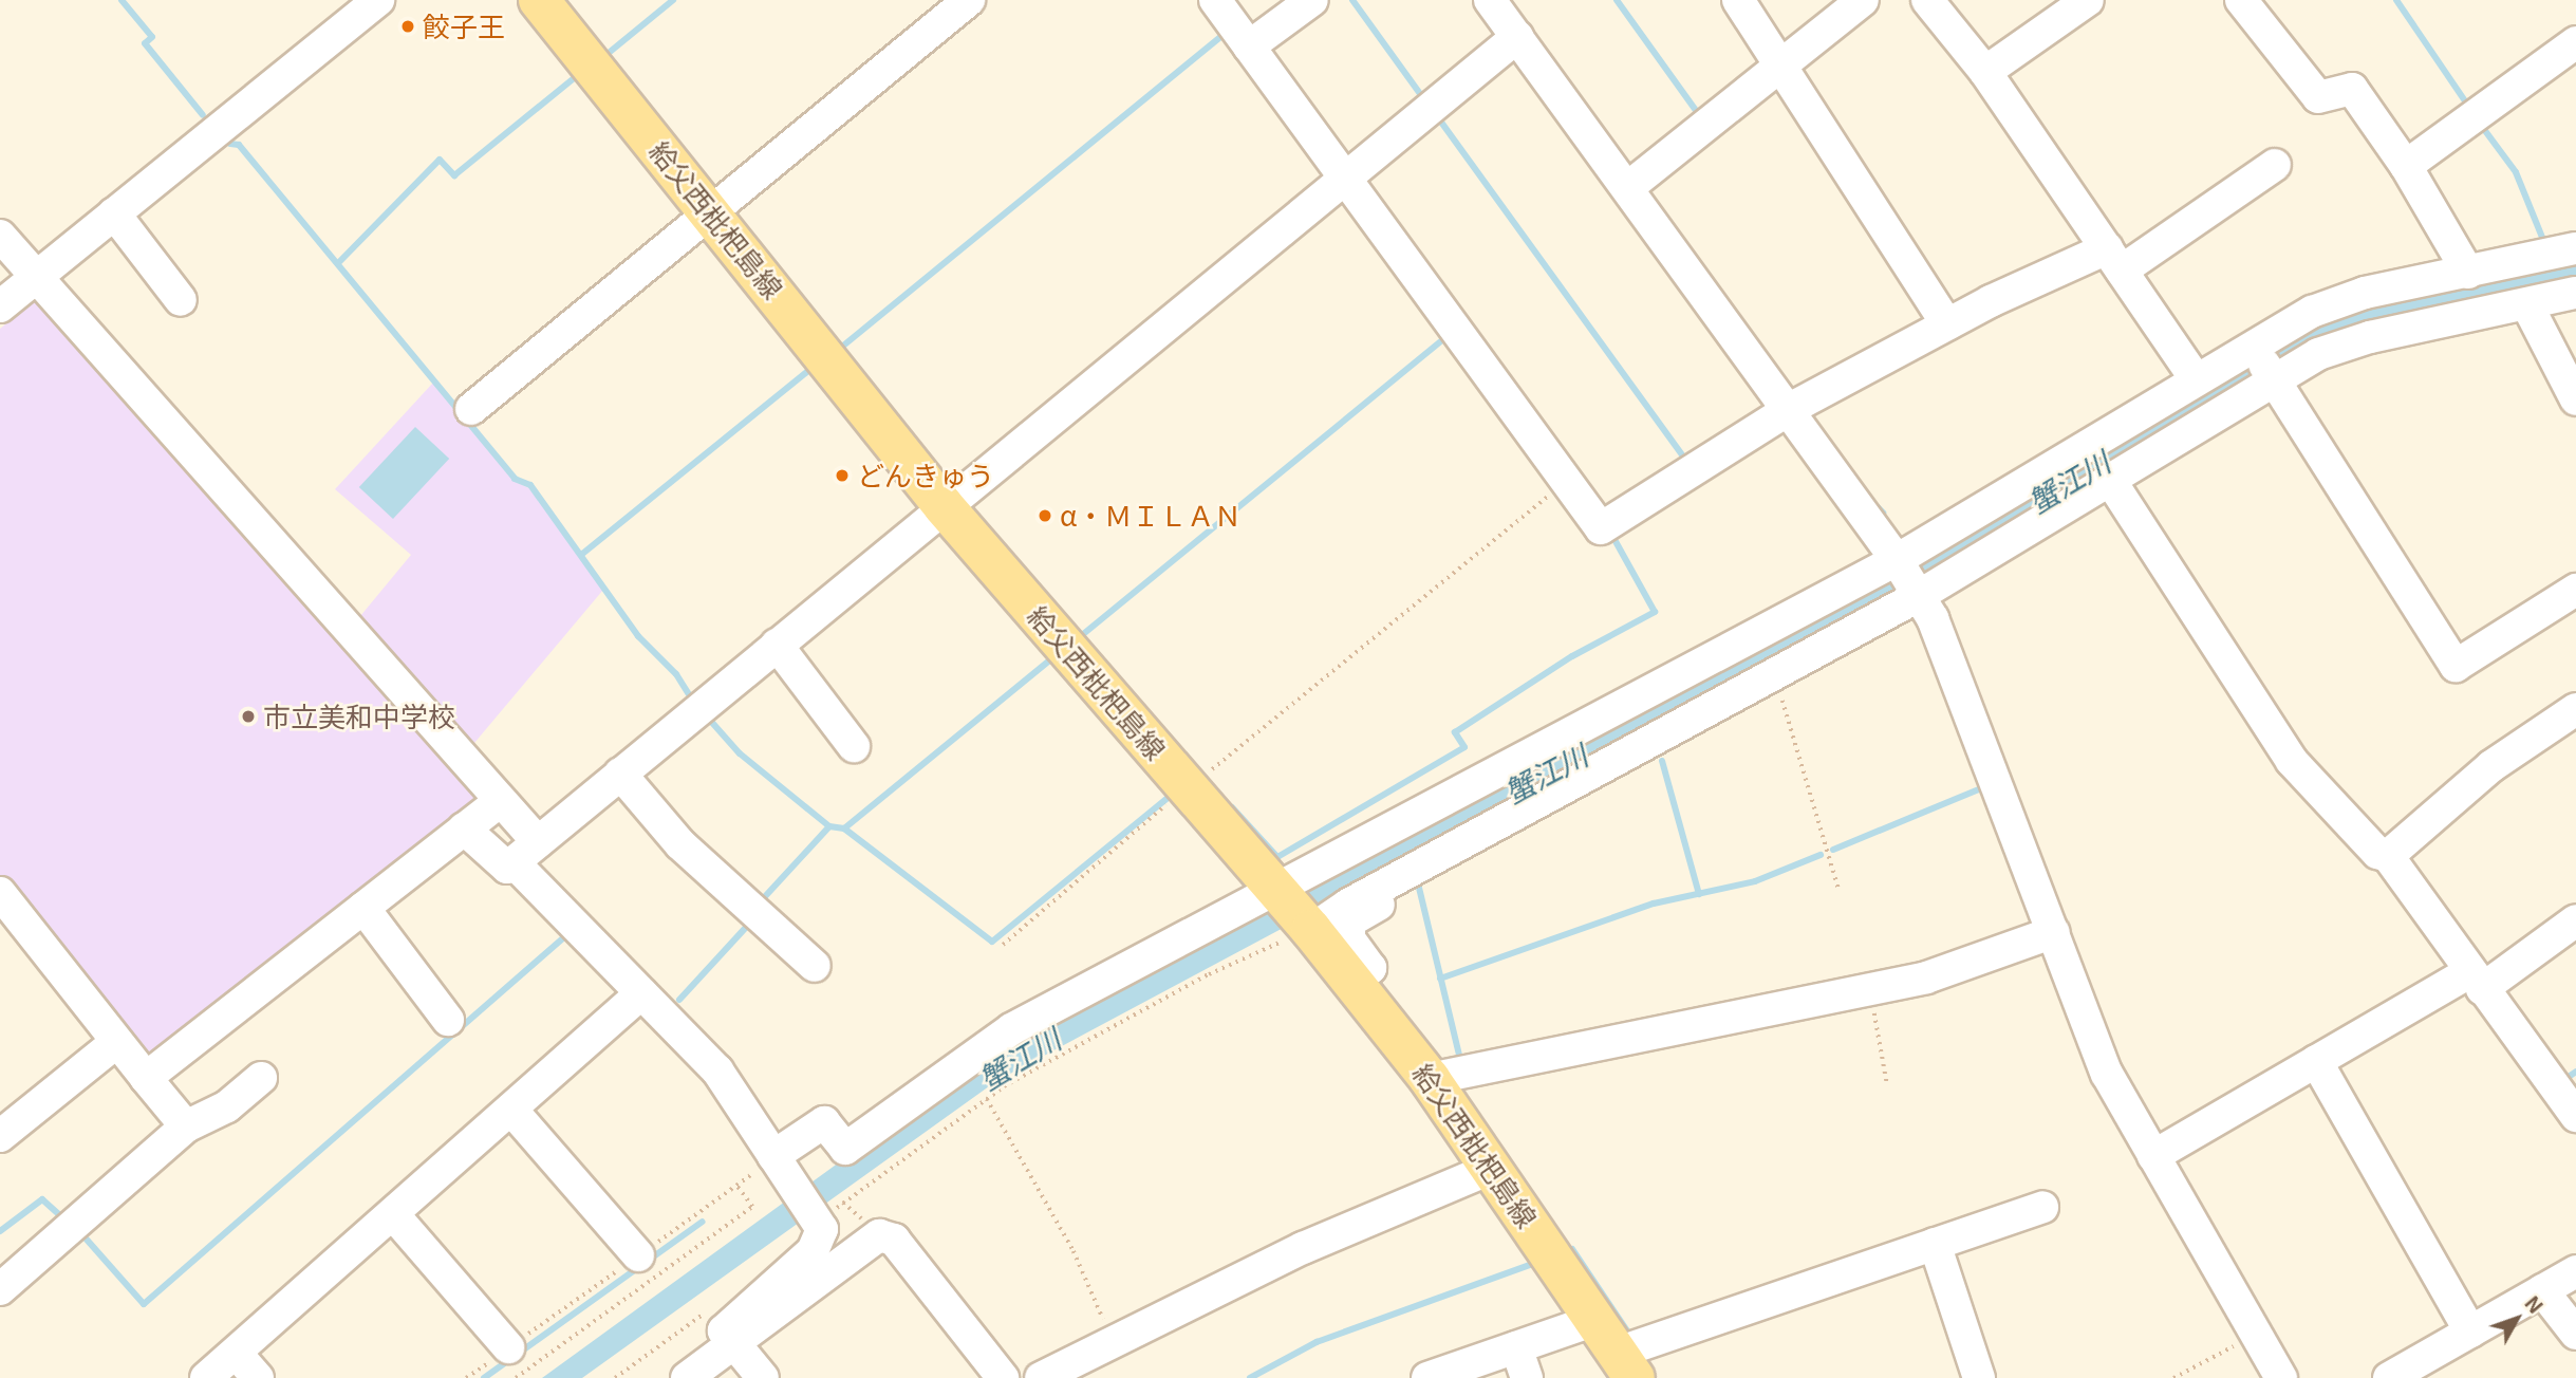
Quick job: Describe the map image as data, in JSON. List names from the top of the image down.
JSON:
{
  "streets": {
    "main road": ["給父西枇杷島線"]
  },
  "water": ["蟹江川"],
  "places": [
    "餃子王",
    "どんきゅう",
    "α・ＭＩＬＡＮ",
    "市立美和中学校"
  ],
  "north": "top right"
}
